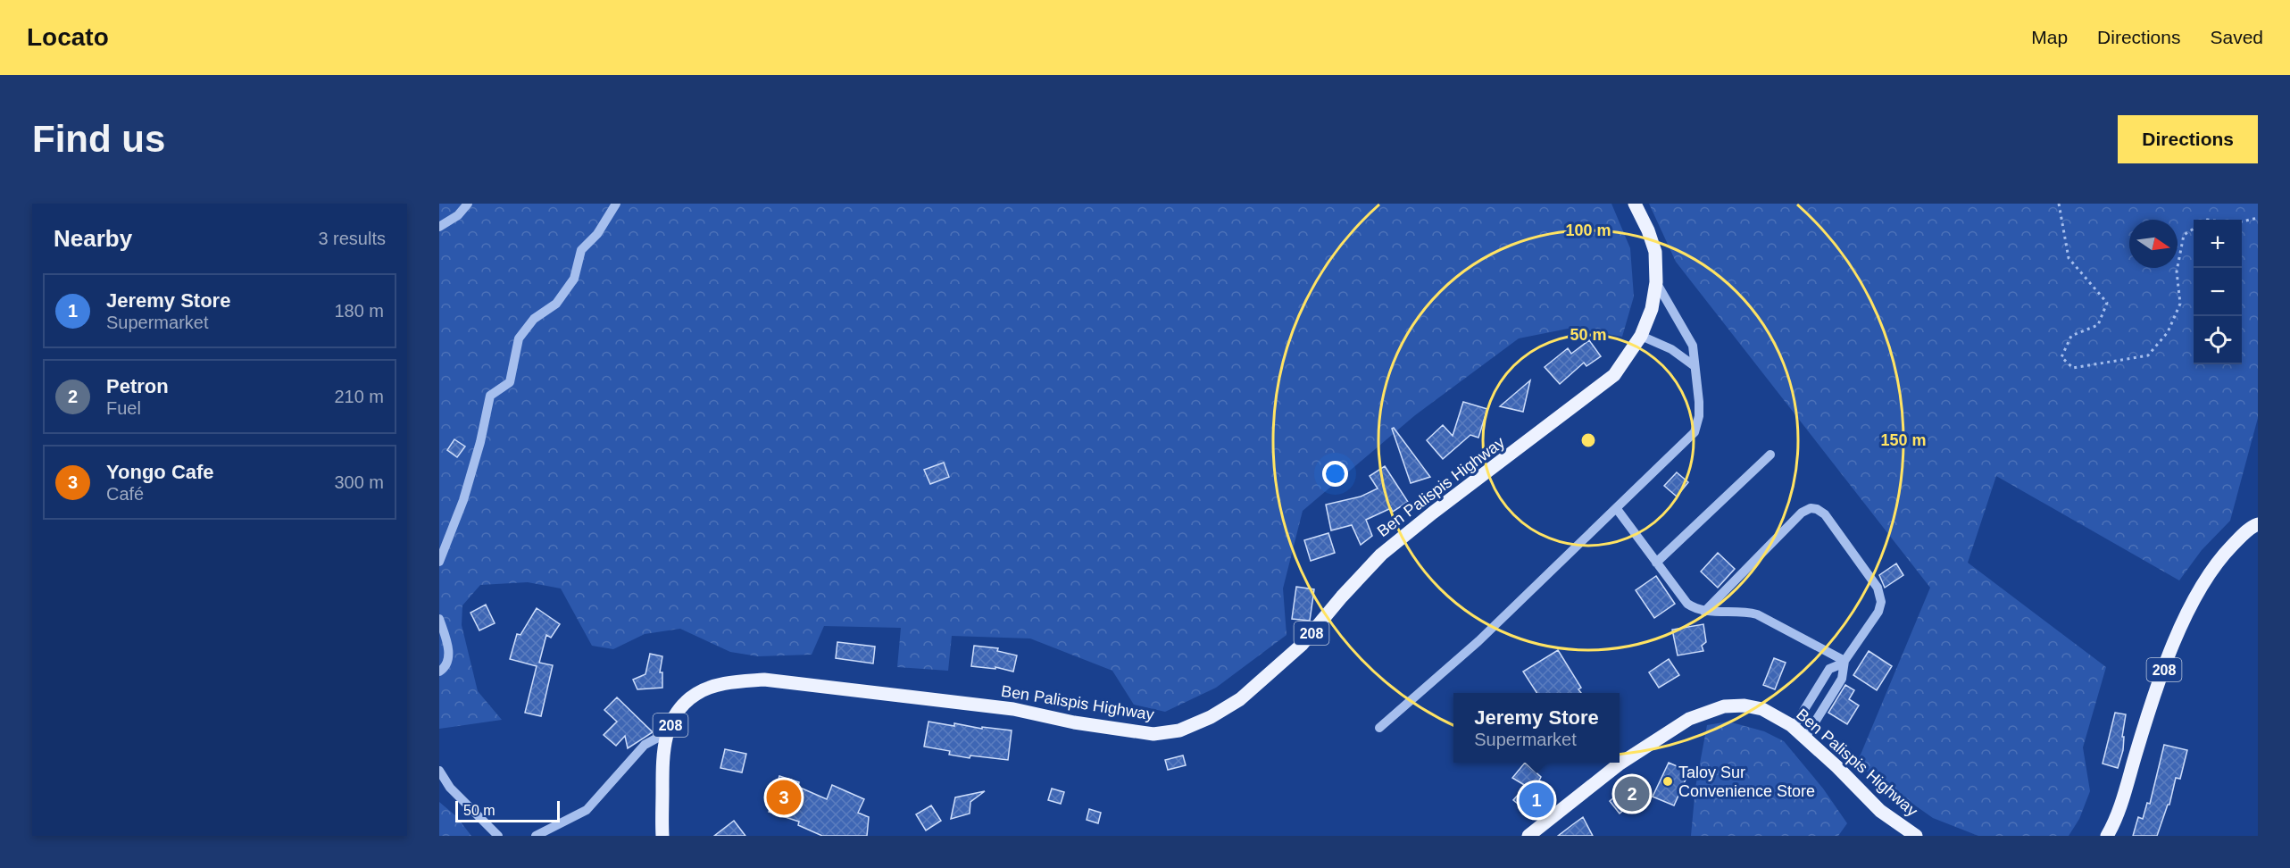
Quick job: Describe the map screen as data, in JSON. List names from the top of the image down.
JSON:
{
  "streets": {
    "main road": ["Ben Palispis Highway", "208"]
  },
  "places": ["Taloy Sur Convenience Store"],
  "scale_bar": "50 m",
  "north": "right",
  "page": {
    "header": "Locato",
    "nav": ["Map", "Directions", "Saved"],
    "buttons": "Directions",
    "title": "Find us",
    "heading": ["Nearby", "3 results"],
    "map_buttons": ["+", "−"],
    "list": [
      {
        "mark": "1",
        "name": "Jeremy Store",
        "note": "Supermarket",
        "value": "180 m"
      },
      {
        "mark": "2",
        "name": "Petron",
        "note": "Fuel",
        "value": "210 m"
      },
      {
        "mark": "3",
        "name": "Yongo Cafe",
        "note": "Café",
        "value": "300 m"
      }
    ],
    "popup": ["Jeremy Store", "Supermarket"],
    "pins": ["2", "3", "1"],
    "scale": "50 m"
  },
  "rings": ["100 m", "50 m", "150 m"]
}
